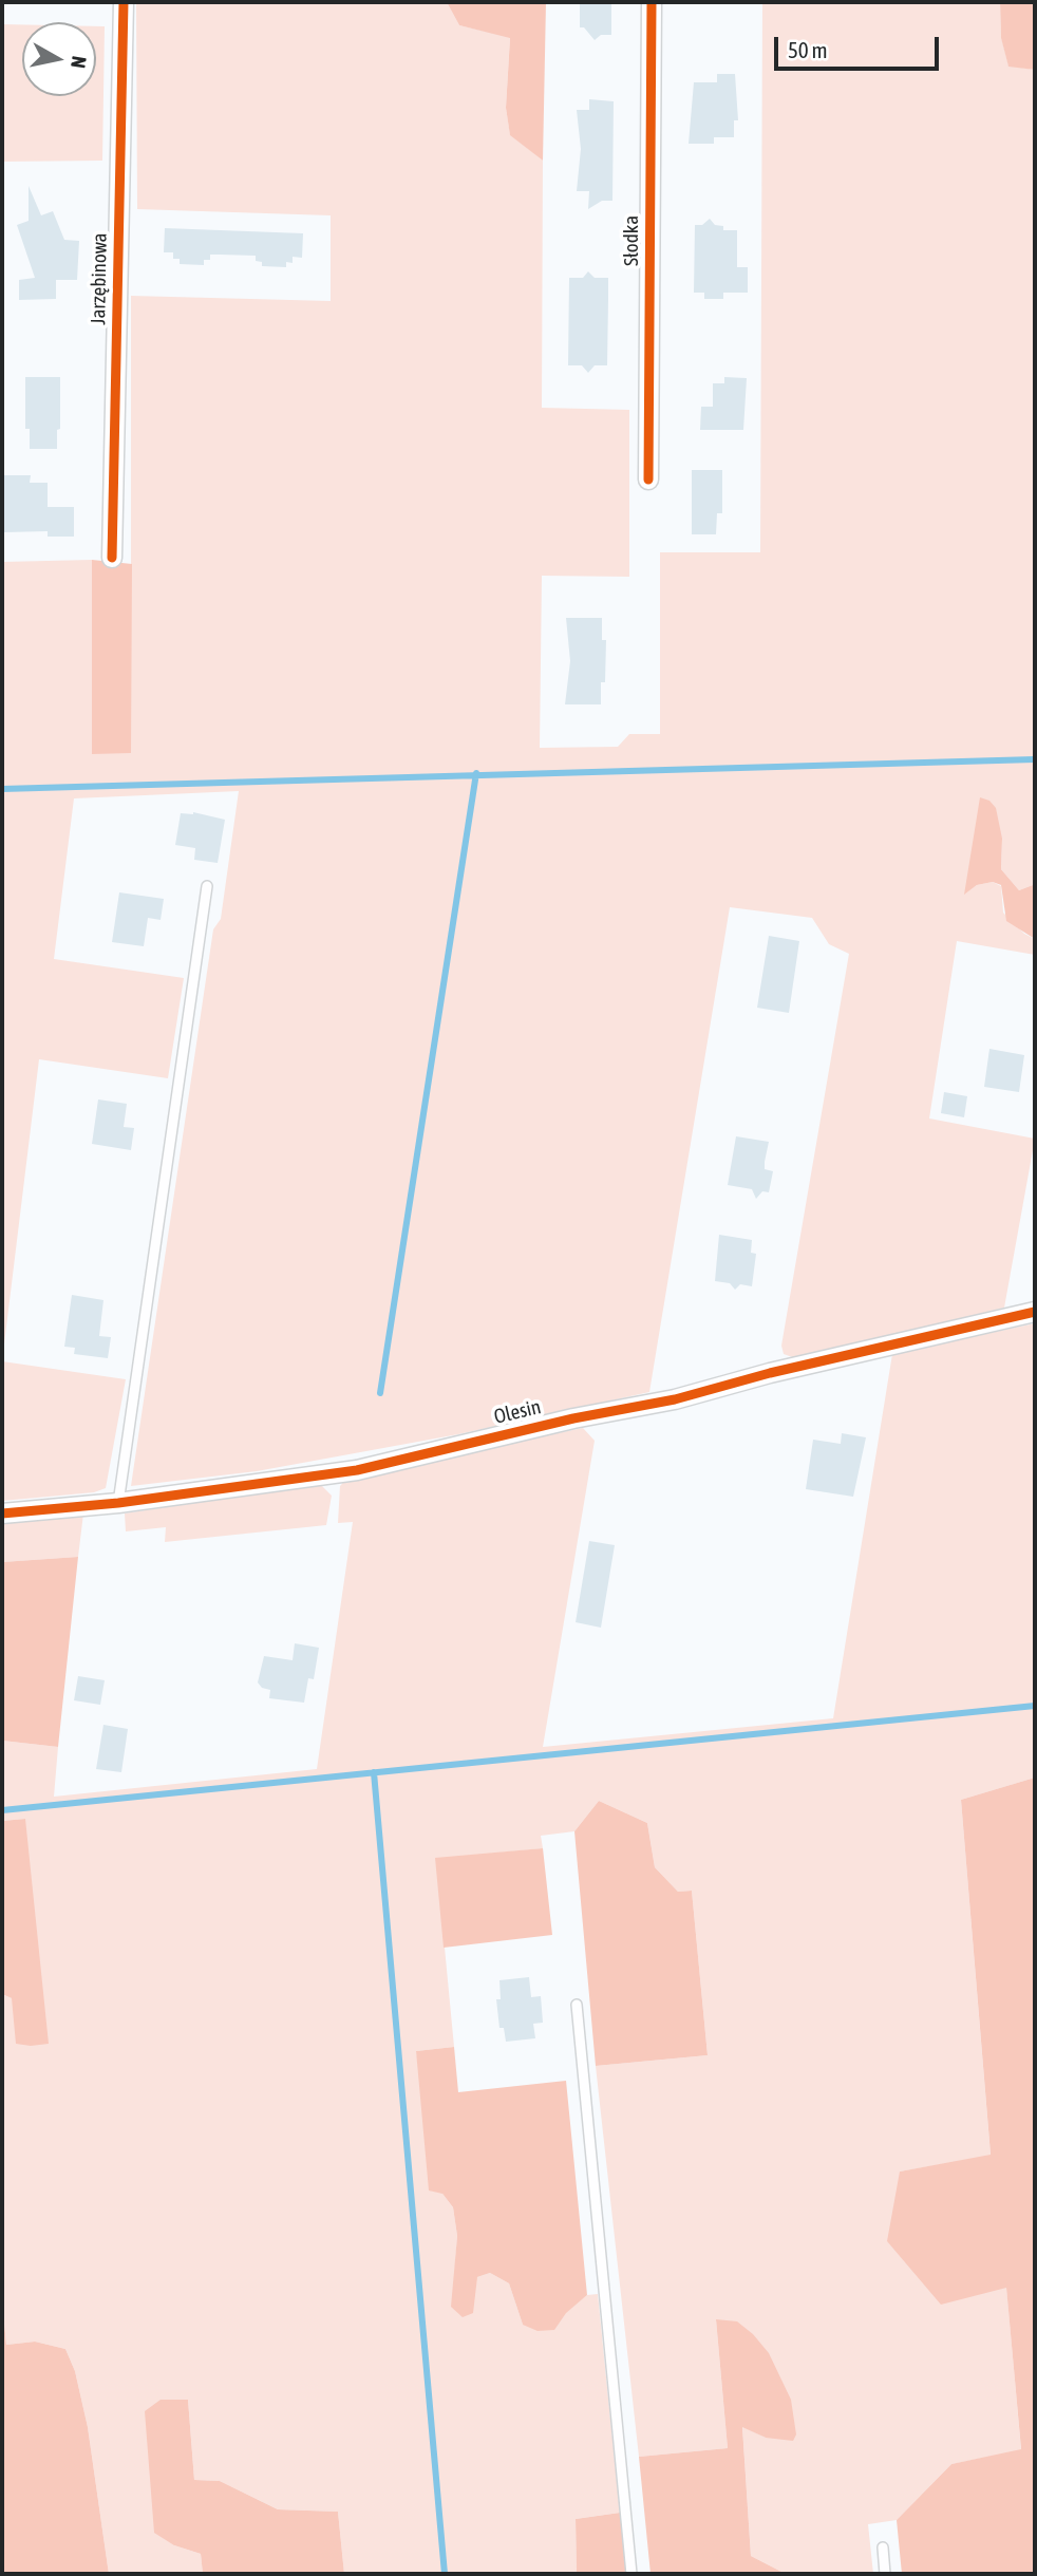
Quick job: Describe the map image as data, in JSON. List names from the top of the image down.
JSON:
{
  "streets": {
    "street": ["Słodka", "Jarzębinowa", "Olesin"]
  },
  "scale_bar": "50 m",
  "north": "right"
}
